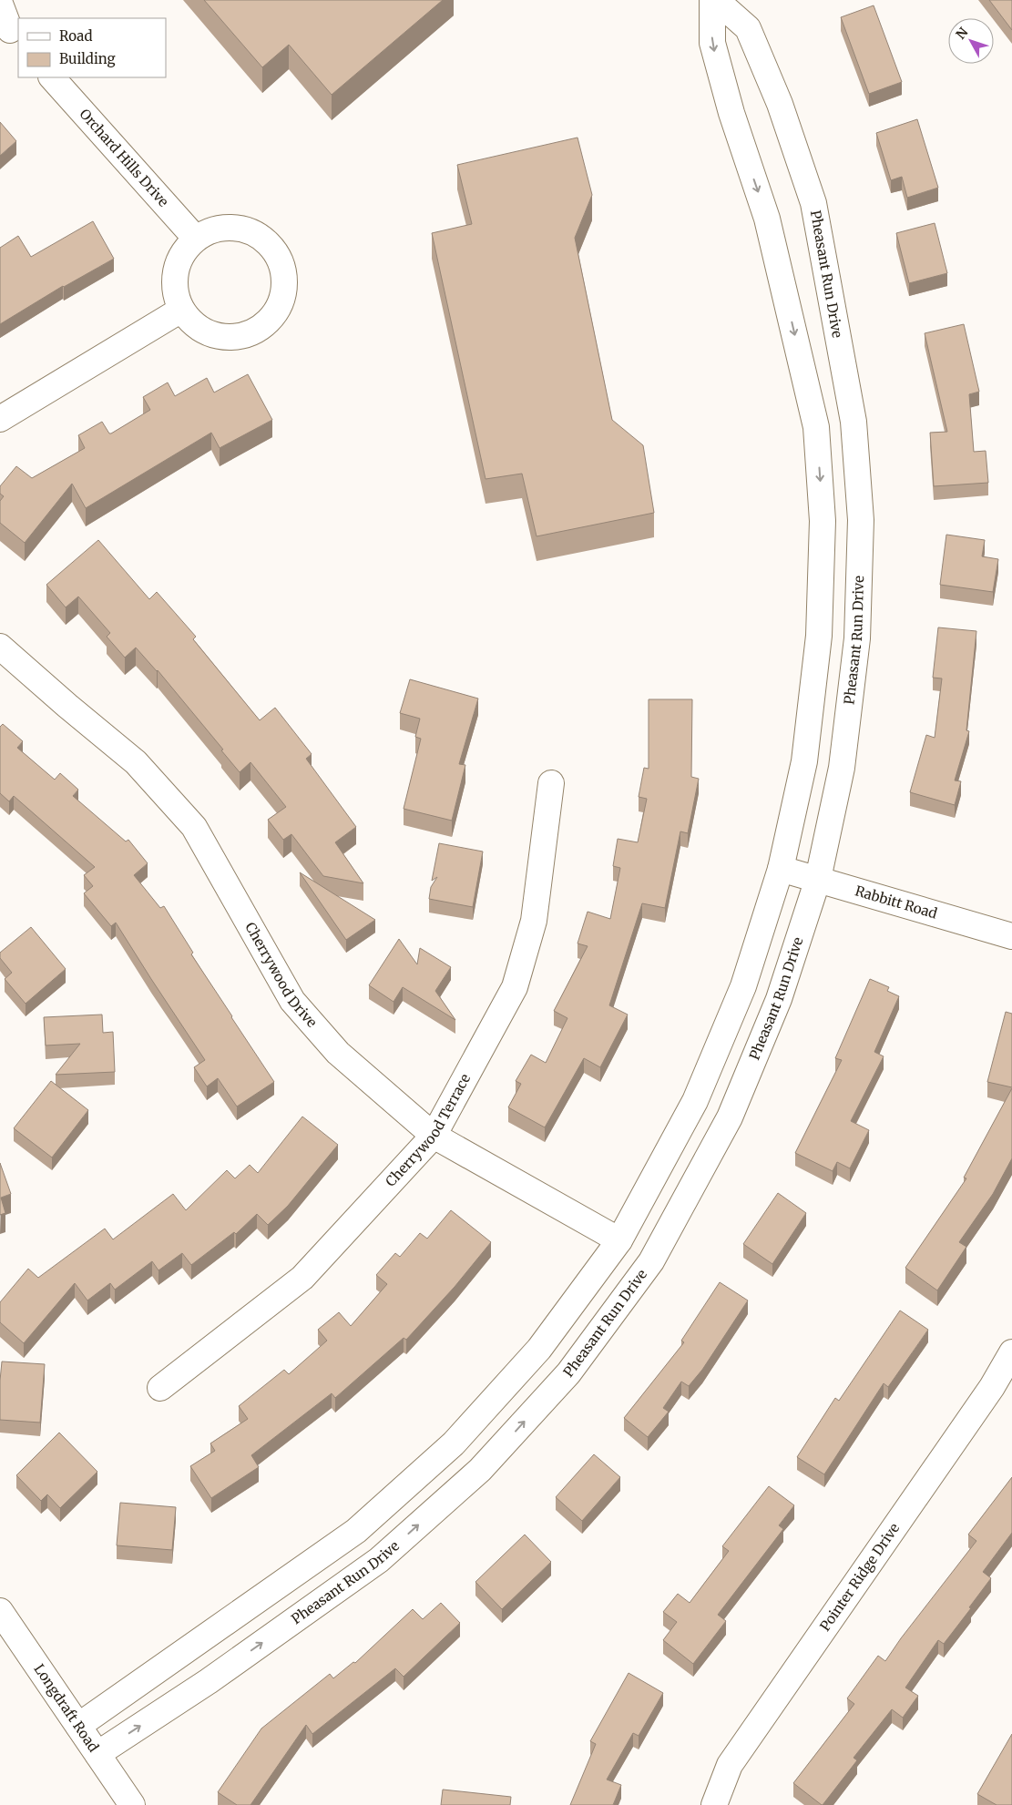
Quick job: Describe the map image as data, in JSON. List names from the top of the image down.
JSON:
{
  "streets": {
    "street": [
      "Orchard Hills Drive",
      "Pheasant Run Drive",
      "Rabbitt Road",
      "Cherrywood Drive",
      "Cherrywood Terrace",
      "Pointer Ridge Drive",
      "Longdraft Road"
    ]
  },
  "crossings": [
    ["Pheasant Run Drive", "Rabbitt Road"],
    ["Pheasant Run Drive", "Longdraft Road"],
    ["Cherrywood Drive", "Cherrywood Terrace"]
  ],
  "legend": ["Road", "Building"],
  "north": "top left"
}
